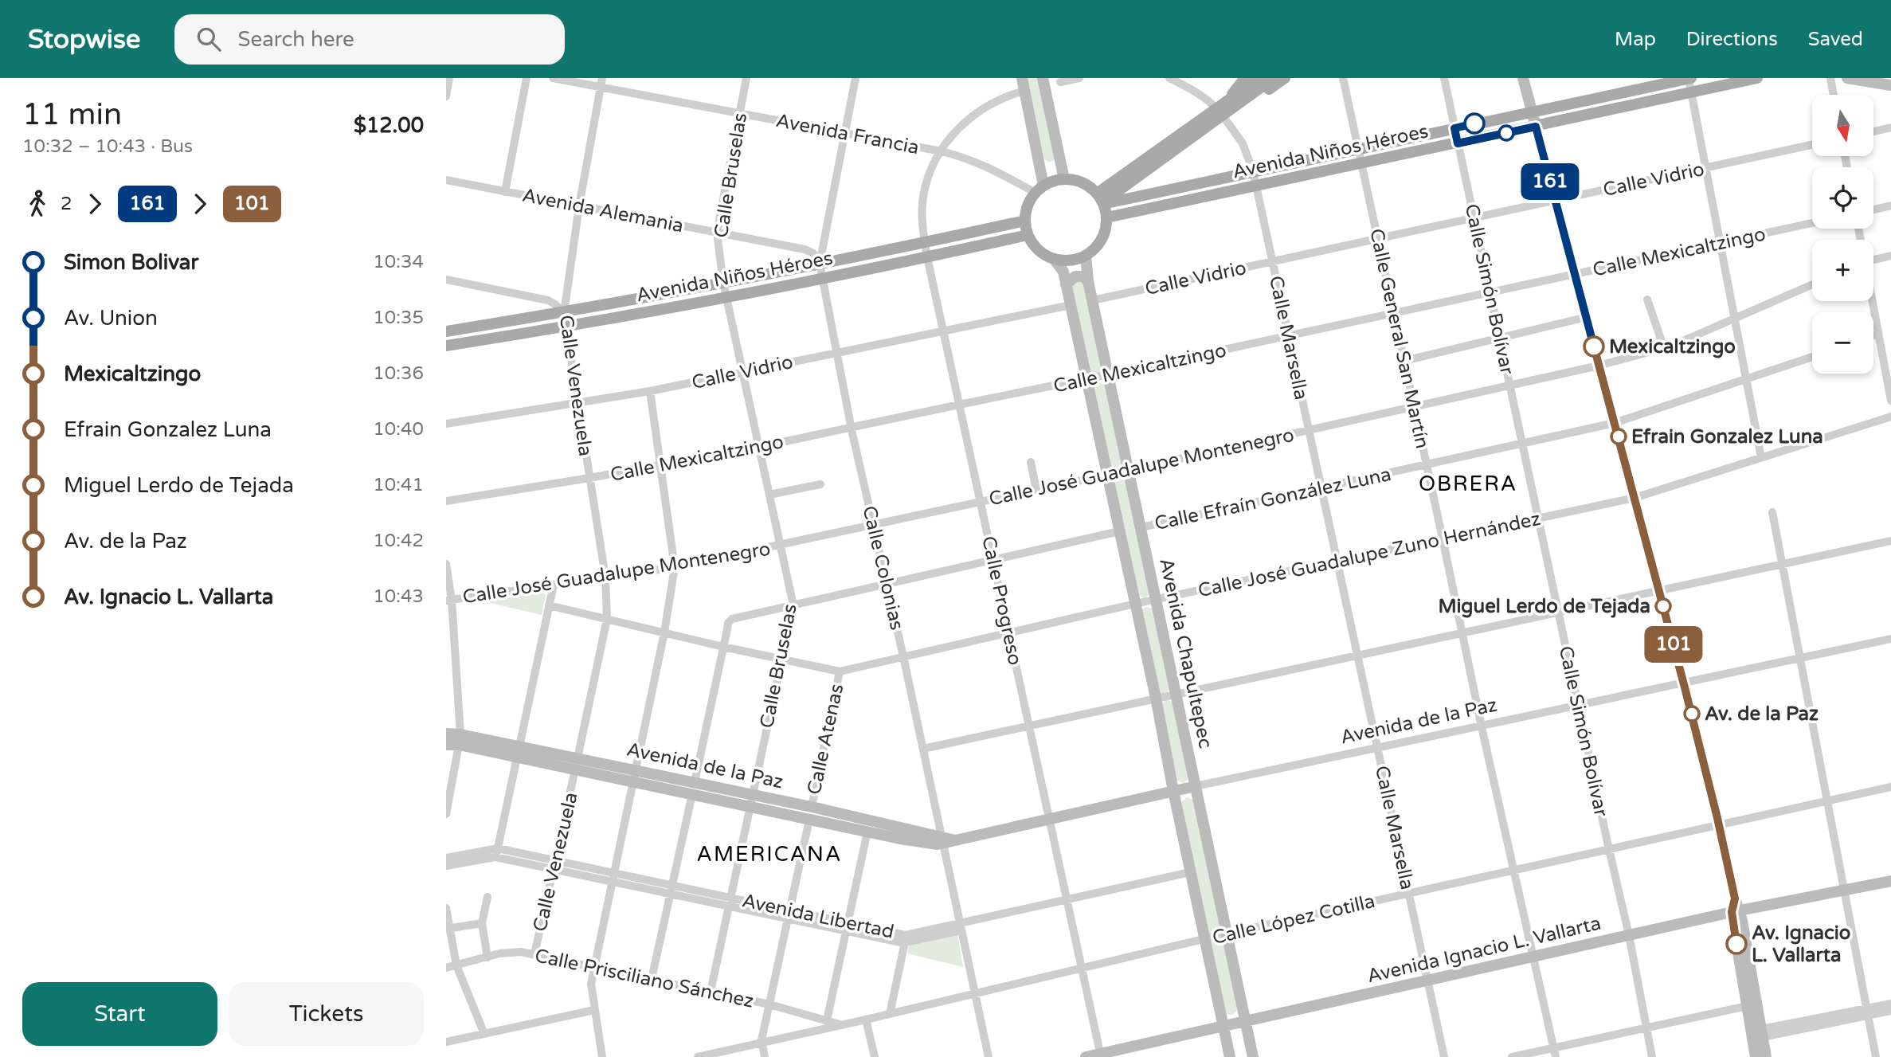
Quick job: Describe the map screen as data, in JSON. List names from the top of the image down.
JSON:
{
  "streets": {
    "main road": ["Avenida Niños Héroes"],
    "street": [
      "Avenida Francia",
      "Calle Bruselas",
      "Calle Vidrio",
      "Avenida Alemania",
      "Calle Mexicaltzingo",
      "Calle Simón Bolívar",
      "Calle Marsella",
      "Calle General San Martín",
      "Calle Venezuela",
      "Calle José Guadalupe Montenegro",
      "Calle Efraín González Luna",
      "Calle José Guadalupe Zuno Hernández",
      "Calle Colonias",
      "Calle Progreso",
      "Avenida Chapultepec",
      "Avenida de la Paz",
      "Calle Atenas",
      "Avenida Libertad",
      "Calle López Cotilla",
      "Avenida Ignacio L. Vallarta",
      "Calle Prisciliano Sánchez"
    ]
  },
  "crossings": [
    ["Avenida Francia", "Avenida Niños Héroes"],
    ["Avenida Francia", "Calle Bruselas"],
    ["Avenida Francia", "Calle Venezuela"],
    ["Avenida Francia", "Calle Colonias"],
    ["Avenida Francia", "Calle Progreso"],
    ["Avenida Francia", "Avenida Chapultepec"],
    ["Avenida Niños Héroes", "Calle Bruselas"],
    ["Avenida Niños Héroes", "Avenida Alemania"],
    ["Avenida Niños Héroes", "Calle Simón Bolívar"],
    ["Avenida Niños Héroes", "Calle Marsella"],
    ["Avenida Niños Héroes", "Calle General San Martín"],
    ["Avenida Niños Héroes", "Calle Venezuela"],
    ["Avenida Niños Héroes", "Calle Colonias"],
    ["Avenida Niños Héroes", "Calle Progreso"],
    ["Avenida Niños Héroes", "Avenida Chapultepec"],
    ["Calle Bruselas", "Calle Vidrio"],
    ["Calle Bruselas", "Avenida Alemania"],
    ["Calle Bruselas", "Calle Mexicaltzingo"],
    ["Calle Bruselas", "Calle José Guadalupe Montenegro"],
    ["Calle Bruselas", "Calle José Guadalupe Zuno Hernández"],
    ["Calle Bruselas", "Avenida de la Paz"],
    ["Calle Bruselas", "Avenida Libertad"],
    ["Calle Bruselas", "Calle Prisciliano Sánchez"],
    ["Calle Vidrio", "Calle Simón Bolívar"],
    ["Calle Vidrio", "Calle Marsella"],
    ["Calle Vidrio", "Calle General San Martín"],
    ["Calle Vidrio", "Calle Venezuela"],
    ["Calle Vidrio", "Calle Colonias"],
    ["Calle Vidrio", "Calle Progreso"],
    ["Calle Vidrio", "Avenida Chapultepec"],
    ["Avenida Alemania", "Calle Venezuela"],
    ["Avenida Alemania", "Calle Colonias"],
    ["Calle Mexicaltzingo", "Calle Simón Bolívar"],
    ["Calle Mexicaltzingo", "Calle Marsella"],
    ["Calle Mexicaltzingo", "Calle General San Martín"],
    ["Calle Mexicaltzingo", "Calle Venezuela"],
    ["Calle Mexicaltzingo", "Calle Colonias"],
    ["Calle Mexicaltzingo", "Calle Progreso"],
    ["Calle Mexicaltzingo", "Avenida Chapultepec"],
    ["Calle Simón Bolívar", "Calle José Guadalupe Montenegro"],
    ["Calle Simón Bolívar", "Calle Efraín González Luna"],
    ["Calle Simón Bolívar", "Calle José Guadalupe Zuno Hernández"],
    ["Calle Simón Bolívar", "Avenida de la Paz"],
    ["Calle Simón Bolívar", "Calle López Cotilla"],
    ["Calle Simón Bolívar", "Avenida Ignacio L. Vallarta"],
    ["Calle Marsella", "Calle José Guadalupe Montenegro"],
    ["Calle Marsella", "Calle Efraín González Luna"],
    ["Calle Marsella", "Calle José Guadalupe Zuno Hernández"],
    ["Calle Marsella", "Avenida de la Paz"],
    ["Calle Marsella", "Calle López Cotilla"],
    ["Calle Marsella", "Avenida Ignacio L. Vallarta"],
    ["Calle General San Martín", "Calle José Guadalupe Montenegro"],
    ["Calle General San Martín", "Calle Efraín González Luna"],
    ["Calle General San Martín", "Calle José Guadalupe Zuno Hernández"],
    ["Calle General San Martín", "Avenida de la Paz"],
    ["Calle General San Martín", "Calle López Cotilla"],
    ["Calle General San Martín", "Avenida Ignacio L. Vallarta"],
    ["Calle Venezuela", "Calle José Guadalupe Montenegro"],
    ["Calle Venezuela", "Calle José Guadalupe Zuno Hernández"],
    ["Calle Venezuela", "Avenida de la Paz"],
    ["Calle Venezuela", "Avenida Libertad"],
    ["Calle Venezuela", "Calle Prisciliano Sánchez"],
    ["Calle José Guadalupe Montenegro", "Calle Colonias"],
    ["Calle José Guadalupe Montenegro", "Calle Progreso"],
    ["Calle José Guadalupe Montenegro", "Avenida Chapultepec"],
    ["Calle Efraín González Luna", "Avenida Chapultepec"],
    ["Calle José Guadalupe Zuno Hernández", "Calle Colonias"],
    ["Calle José Guadalupe Zuno Hernández", "Calle Progreso"],
    ["Calle José Guadalupe Zuno Hernández", "Avenida Chapultepec"],
    ["Calle José Guadalupe Zuno Hernández", "Calle Atenas"],
    ["Calle Colonias", "Avenida de la Paz"],
    ["Calle Colonias", "Avenida Libertad"],
    ["Calle Colonias", "Calle López Cotilla"],
    ["Calle Progreso", "Avenida de la Paz"],
    ["Calle Progreso", "Avenida Libertad"],
    ["Calle Progreso", "Calle López Cotilla"],
    ["Calle Progreso", "Avenida Ignacio L. Vallarta"],
    ["Avenida Chapultepec", "Avenida de la Paz"],
    ["Avenida Chapultepec", "Avenida Libertad"],
    ["Avenida Chapultepec", "Calle López Cotilla"],
    ["Avenida Chapultepec", "Avenida Ignacio L. Vallarta"],
    ["Avenida de la Paz", "Calle Atenas"],
    ["Calle Atenas", "Avenida Libertad"],
    ["Calle Atenas", "Calle López Cotilla"],
    ["Calle Atenas", "Calle Prisciliano Sánchez"],
    ["Calle López Cotilla", "Calle Prisciliano Sánchez"]
  ],
  "districts": ["OBRERA", "AMERICANA"],
  "places": [
    "Mexicaltzingo",
    "Efrain Gonzalez Luna",
    "Miguel Lerdo de Tejada",
    "Av. de la Paz",
    "Av. Ignacio L. Vallarta"
  ],
  "lines": ["bus line 161", "bus line 101"],
  "north": "bottom",
  "page": {
    "header": "Stopwise",
    "search": "Search here",
    "nav": ["Map", "Directions", "Saved"],
    "heading": ["11 min", "10:32 – 10:43 · Bus", "$12.00"],
    "on_map": ["161", "101"],
    "map_buttons": ["+", "−"],
    "legs": ["2", "161", "101"],
    "list": [
      {
        "name": "Simon Bolivar",
        "value": "10:34"
      },
      {
        "name": "Av. Union",
        "value": "10:35"
      },
      {
        "name": "Mexicaltzingo",
        "value": "10:36"
      },
      {
        "name": "Efrain Gonzalez Luna",
        "value": "10:40"
      },
      {
        "name": "Miguel Lerdo de Tejada",
        "value": "10:41"
      },
      {
        "name": "Av. de la Paz",
        "value": "10:42"
      },
      {
        "name": "Av. Ignacio L. Vallarta",
        "value": "10:43"
      }
    ],
    "buttons": ["Start", "Tickets"]
  }
}
